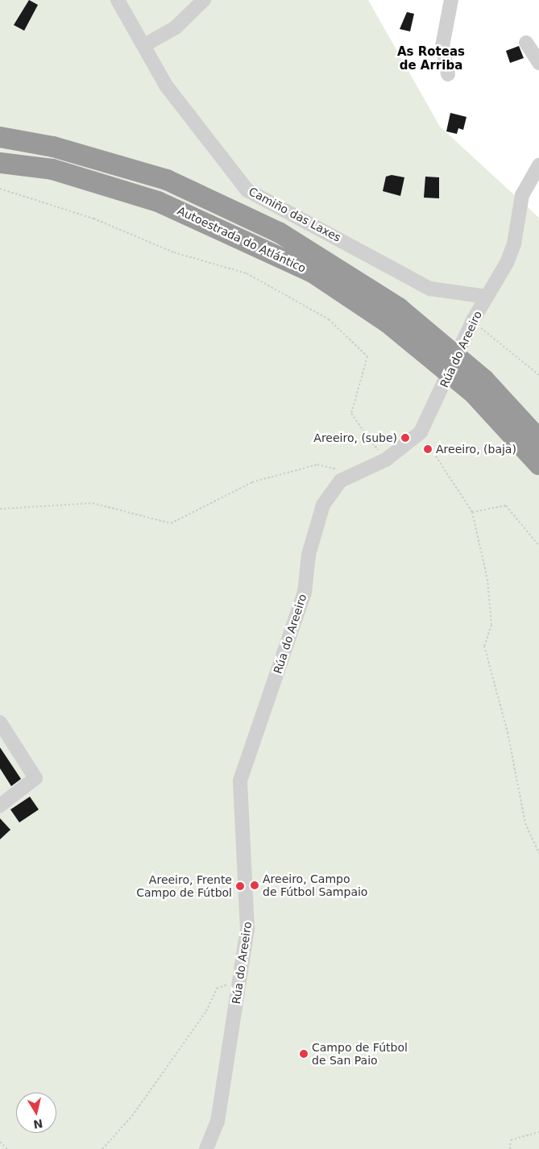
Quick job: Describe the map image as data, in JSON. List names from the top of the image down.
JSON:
{
  "streets": {
    "highway": ["Autoestrada do Atlántico"],
    "street": ["Camiño das Laxes", "Rúa do Areeiro"]
  },
  "crossings": [
    ["Camiño das Laxes", "Rúa do Areeiro"]
  ],
  "districts": ["As Roteas de Arriba"],
  "places": [
    "Areeiro, (sube)",
    "Areeiro, (baja)",
    "Areeiro, Campo de Fútbol Sampaio",
    "Areeiro, Frente Campo de Fútbol",
    "Campo de Fútbol de San Paio"
  ],
  "north": "bottom"
}
